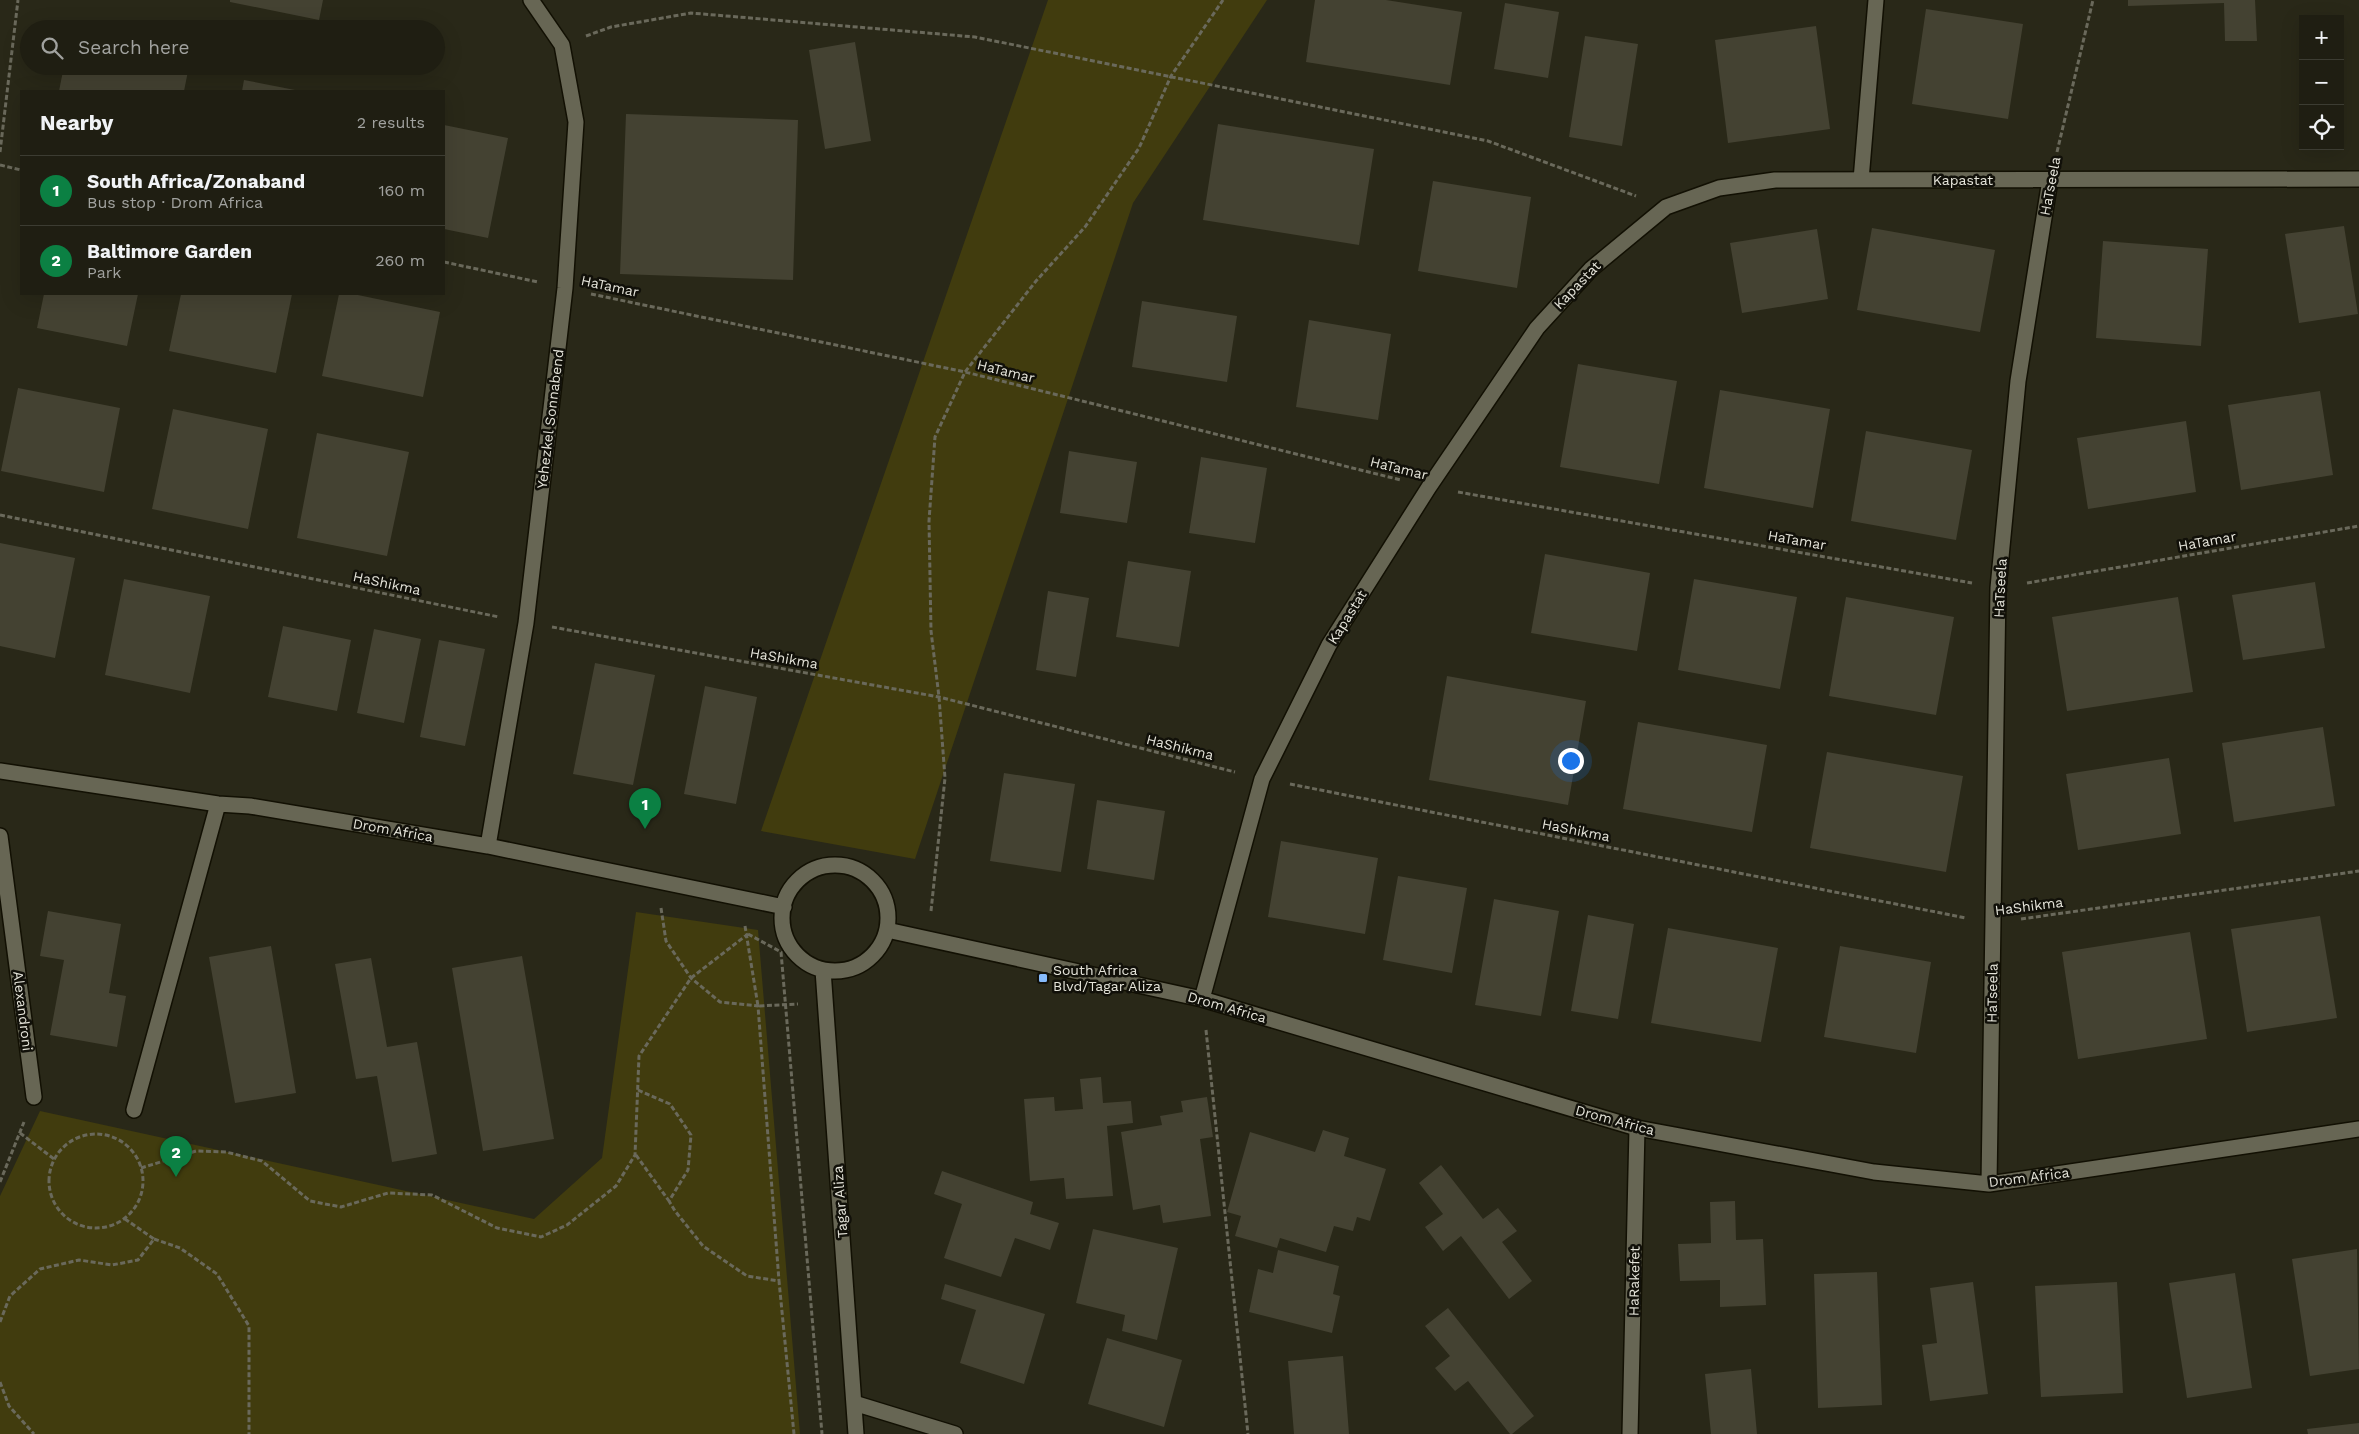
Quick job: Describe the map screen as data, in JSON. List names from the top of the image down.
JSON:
{
  "streets": {
    "street": [
      "Kapastat",
      "HaTseela",
      "Yehezkel Sonnabend",
      "Drom Africa",
      "Alexandroni",
      "Tagar Aliza",
      "HaRakefet"
    ],
    "path": ["HaTamar", "HaShikma"]
  },
  "crossings": [
    ["Kapastat", "HaTseela"],
    ["Kapastat", "HaTamar"],
    ["Kapastat", "HaShikma"],
    ["Kapastat", "Drom Africa"],
    ["HaTseela", "HaTamar"],
    ["HaTseela", "HaShikma"],
    ["HaTseela", "Drom Africa"],
    ["HaTamar", "Yehezkel Sonnabend"],
    ["Yehezkel Sonnabend", "HaShikma"],
    ["Yehezkel Sonnabend", "Drom Africa"],
    ["Drom Africa", "Tagar Aliza"],
    ["Drom Africa", "HaRakefet"]
  ],
  "places": {
    "transit": ["South Africa Blvd/Tagar Aliza"]
  },
  "page": {
    "map_buttons": ["+", "−"],
    "search": "Search here",
    "heading": ["Nearby", "2 results"],
    "list": [
      {
        "mark": "1",
        "name": "South Africa/Zonaband",
        "note": "Bus stop · Drom Africa",
        "value": "160 m"
      },
      {
        "mark": "2",
        "name": "Baltimore Garden",
        "note": "Park",
        "value": "260 m"
      }
    ],
    "pins": ["1", "2"]
  }
}
